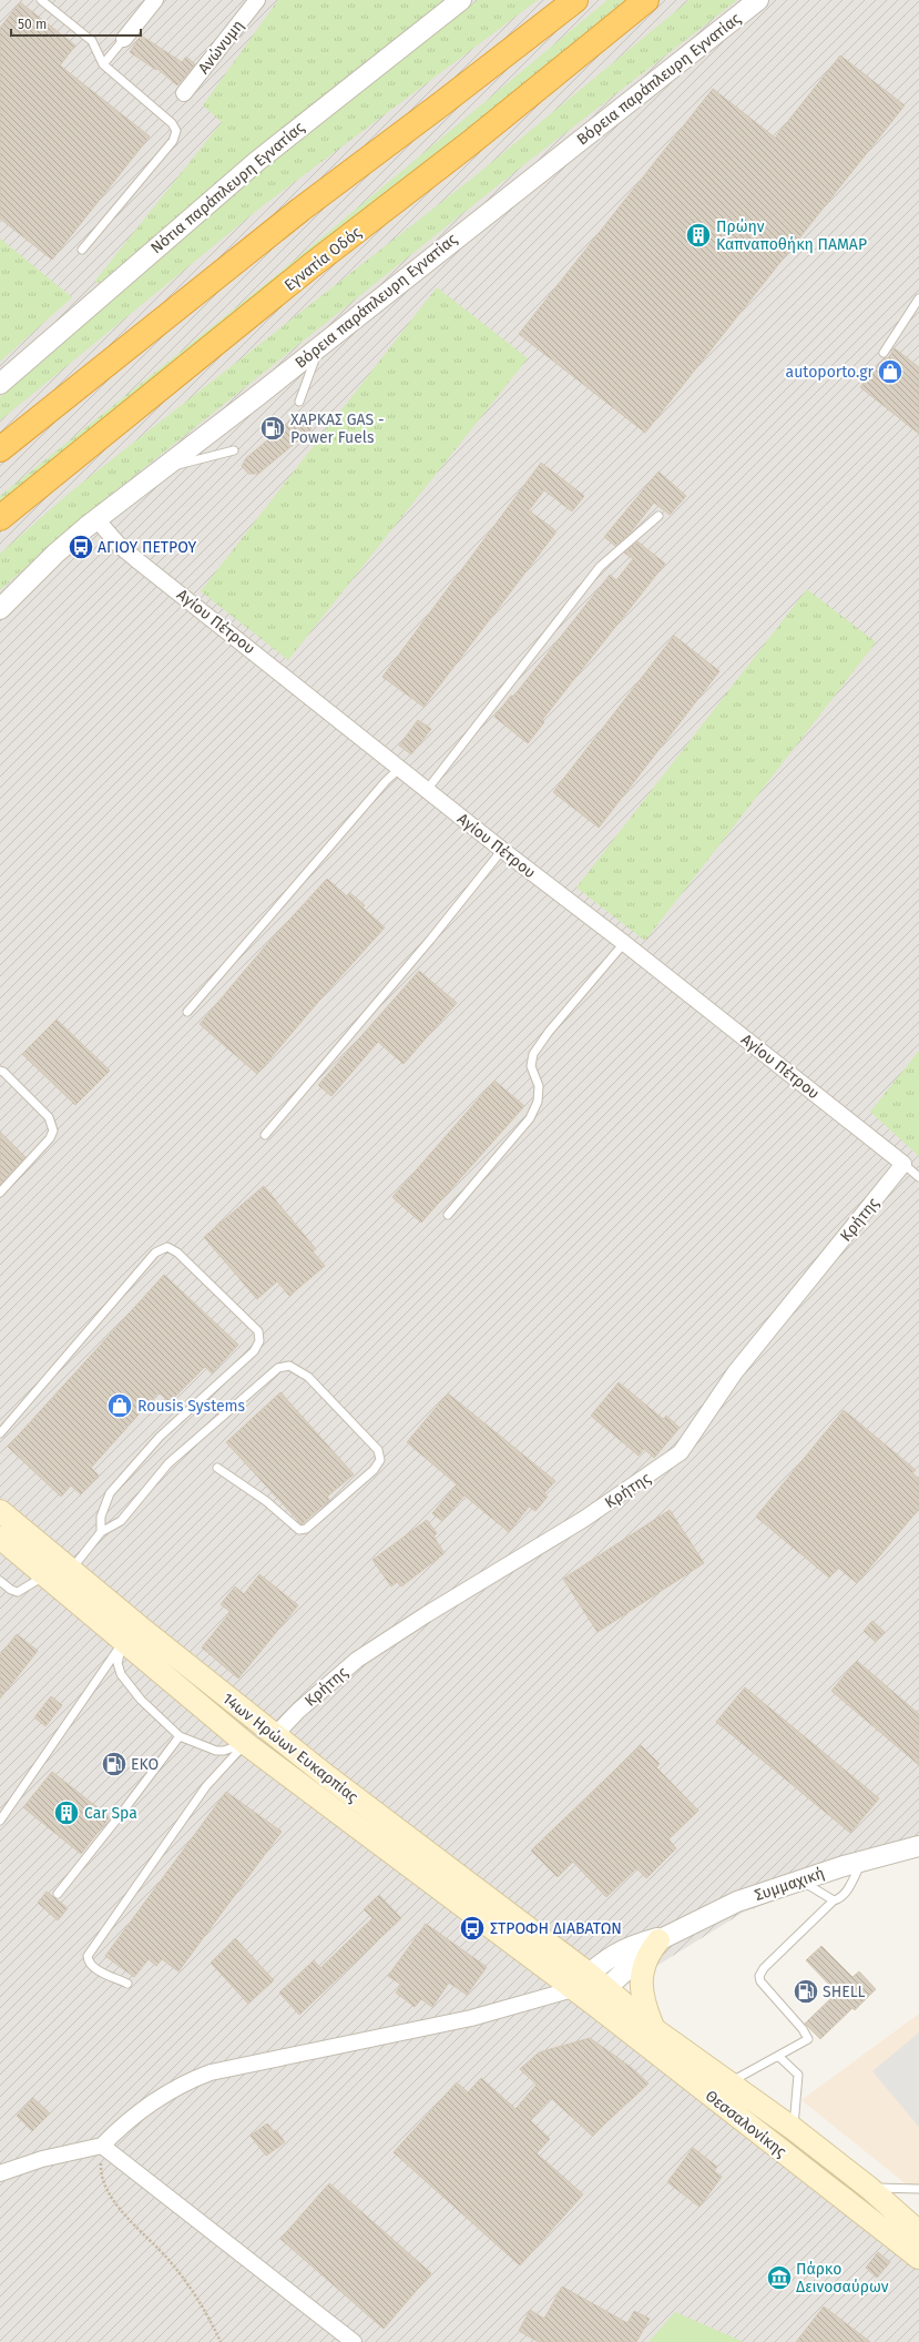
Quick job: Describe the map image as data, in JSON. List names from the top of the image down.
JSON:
{
  "streets": {
    "highway": ["Εγνατία Οδός"],
    "main road": ["14ων Ηρώων Ευκαρπίας", "Θεσσαλονίκης"],
    "street": [
      "Ανώνυμη",
      "Βόρεια παράπλευρη Εγνατίας",
      "Νότια παράπλευρη Εγνατίας",
      "Αγίου Πέτρου",
      "Κρήτης",
      "Συμμαχική"
    ]
  },
  "crossings": [
    ["Βόρεια παράπλευρη Εγνατίας", "Αγίου Πέτρου"],
    ["Αγίου Πέτρου", "Κρήτης"],
    ["Κρήτης", "14ων Ηρώων Ευκαρπίας"],
    ["14ων Ηρώων Ευκαρπίας", "Συμμαχική"],
    ["14ων Ηρώων Ευκαρπίας", "Θεσσαλονίκης"],
    ["Συμμαχική", "Θεσσαλονίκης"]
  ],
  "places": {
    "building": ["Πρώην Καπναποθήκη ΠΑΜΑΡ", "Car Spa"],
    "shop": ["autoporto.gr", "Rousis Systems"],
    "fuel station": ["ΧΑΡΚΑΣ GAS - Power Fuels", "ΕΚΟ", "SHELL"],
    "bus stop": ["ΑΓΙΟΥ ΠΕΤΡΟΥ", "ΣΤΡΟΦΗ ΔΙΑΒΑΤΩΝ"],
    "museum": ["Πάρκο Δεινοσαύρων"]
  },
  "scale_bar": "50 m"
}
